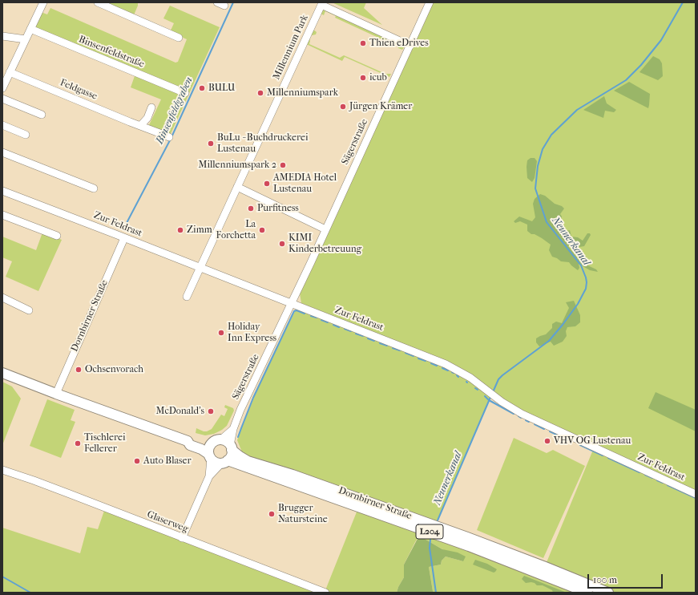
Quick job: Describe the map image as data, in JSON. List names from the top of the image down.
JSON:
{
  "streets": {
    "main road": ["Dornbirner Straße", "L204"],
    "street": [
      "Millennium Park",
      "Binsenfeldstraße",
      "Feldgasse",
      "Sägerstraße",
      "Zur Feldrast",
      "Glaserweg"
    ]
  },
  "crossings": [
    ["Millennium Park", "Sägerstraße"],
    ["Millennium Park", "Zur Feldrast"],
    ["Sägerstraße", "Zur Feldrast"],
    ["Sägerstraße", "Dornbirner Straße"],
    ["Zur Feldrast", "Dornbirner Straße"]
  ],
  "water": ["Binsenfeldgraben", "Neunerkanal"],
  "places": [
    "Thien eDrives",
    "icub",
    "BULU",
    "Millenniumspark",
    "Jürgen Krämer",
    "BuLu - Buchdruckerei Lustenau",
    "Millenniumspark 2",
    "AMEDIA Hotel Lustenau",
    "Purfitness",
    "Zimm",
    "La Forchetta",
    "KIMI Kinderbetreuung",
    "Holiday Inn Express",
    "Ochsenvorach",
    "McDonald's",
    "VHV OG Lustenau",
    "Tischlerei Fellerer",
    "Auto Blaser",
    "Brugger Natursteine"
  ],
  "scale_bar": "100 m"
}
